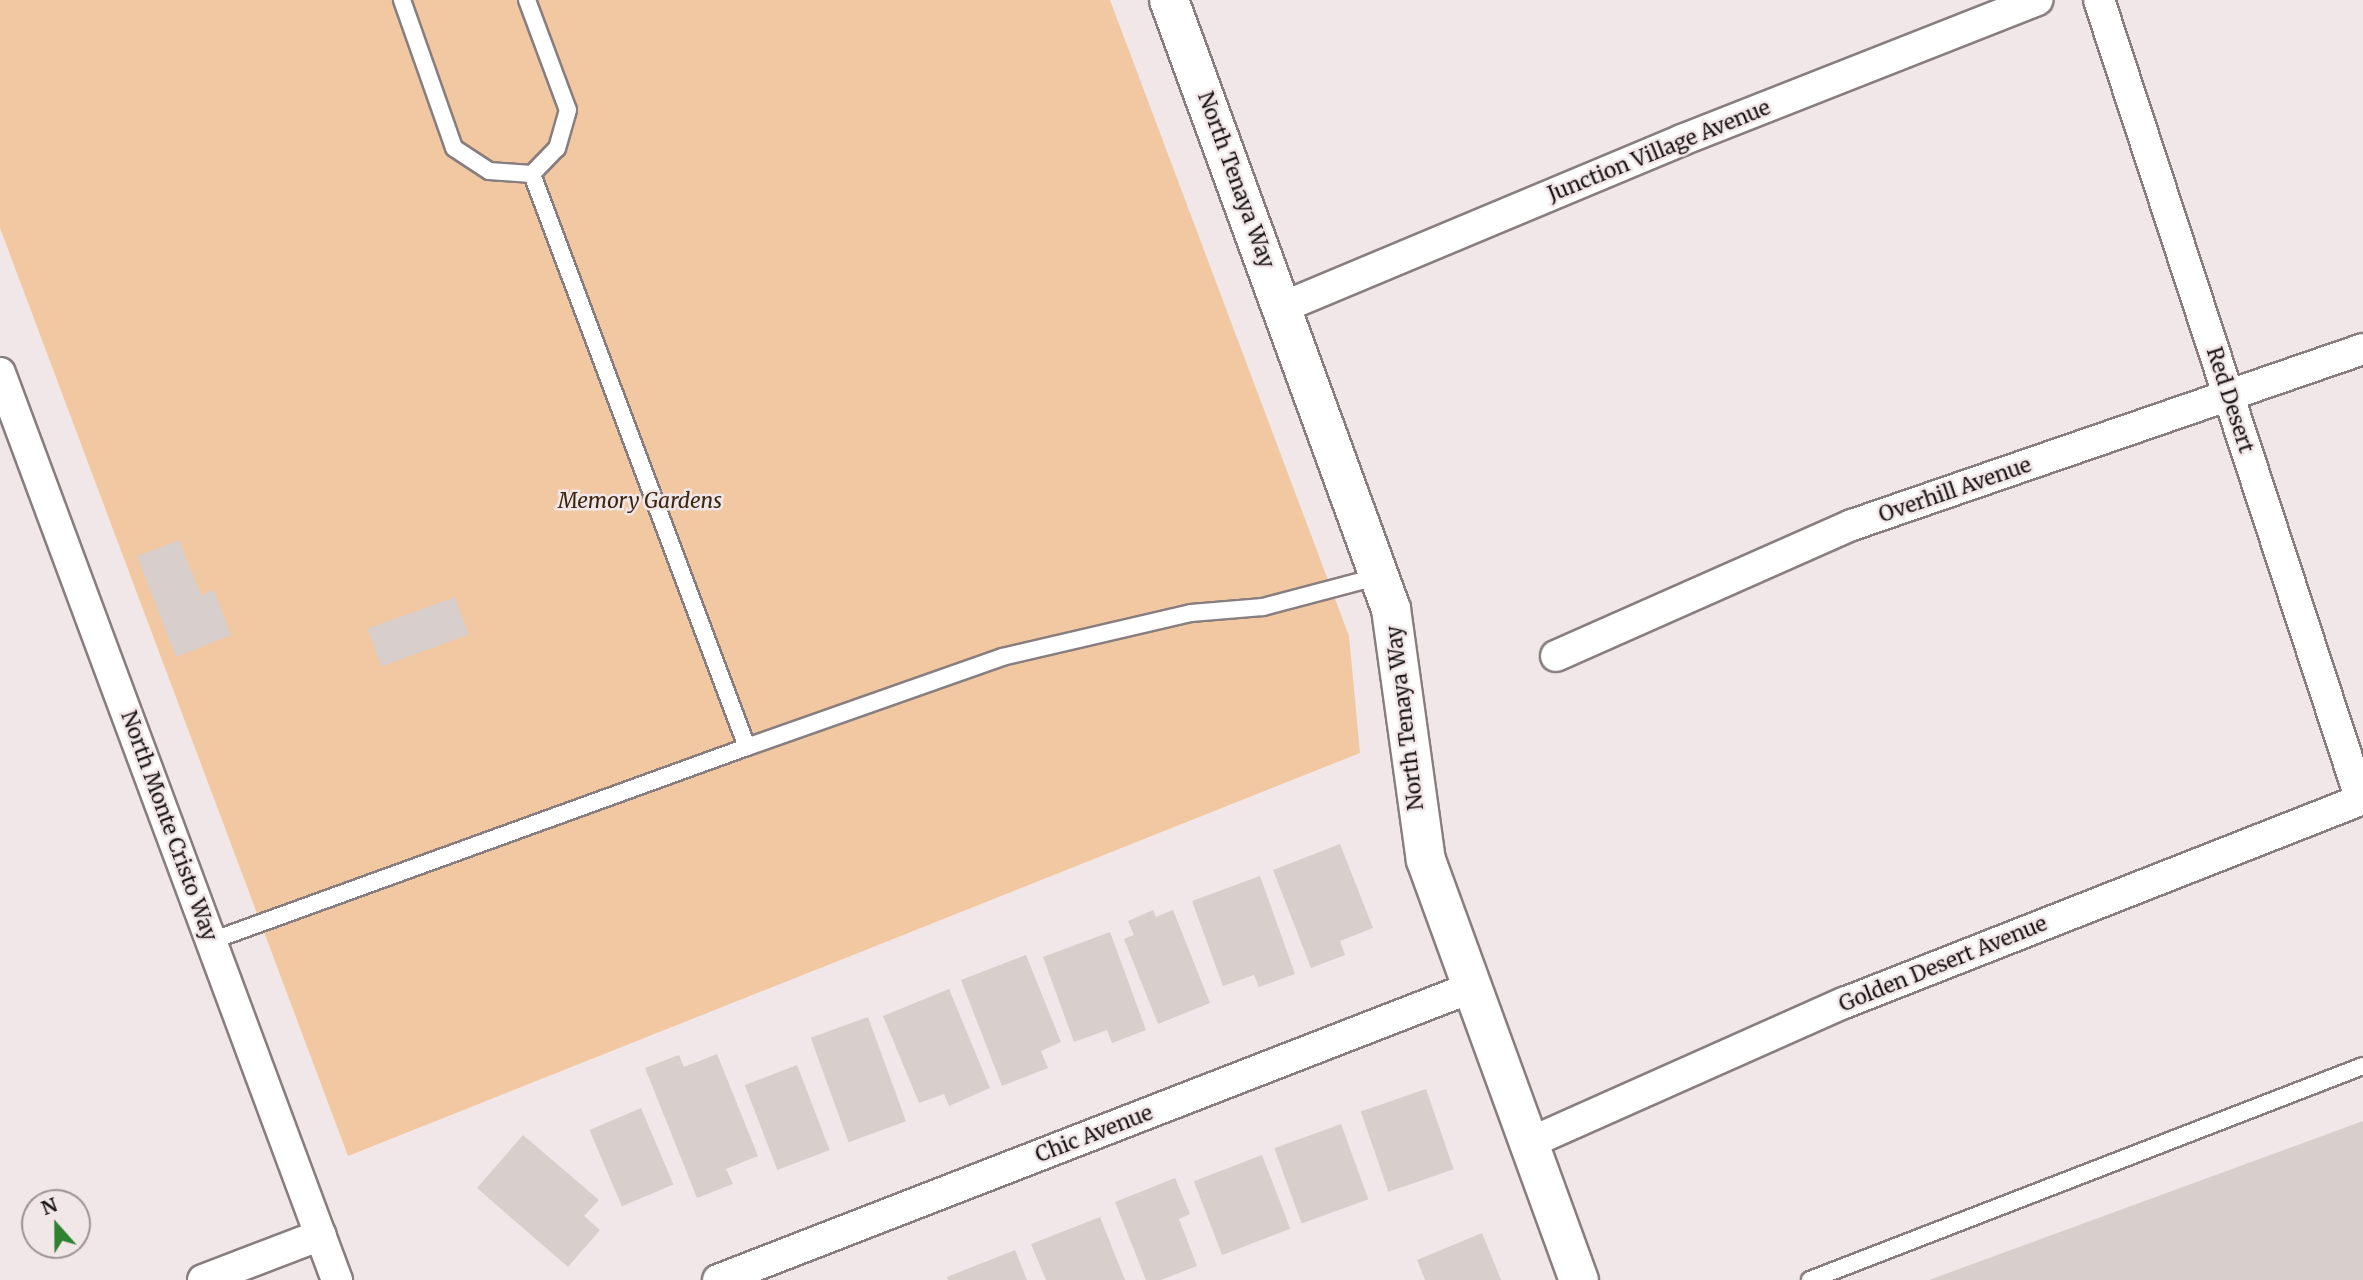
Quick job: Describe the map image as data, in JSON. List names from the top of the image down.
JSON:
{
  "streets": {
    "main road": ["North Tenaya Way"],
    "street": [
      "Junction Village Avenue",
      "Red Desert",
      "Overhill Avenue",
      "North Monte Cristo Way",
      "Golden Desert Avenue",
      "Chic Avenue"
    ]
  },
  "crossings": [
    ["Junction Village Avenue", "North Tenaya Way"],
    ["North Tenaya Way", "Golden Desert Avenue"],
    ["North Tenaya Way", "Chic Avenue"],
    ["Red Desert", "Overhill Avenue"],
    ["Red Desert", "Golden Desert Avenue"]
  ],
  "parks": ["Memory Gardens"],
  "north": "top"
}
